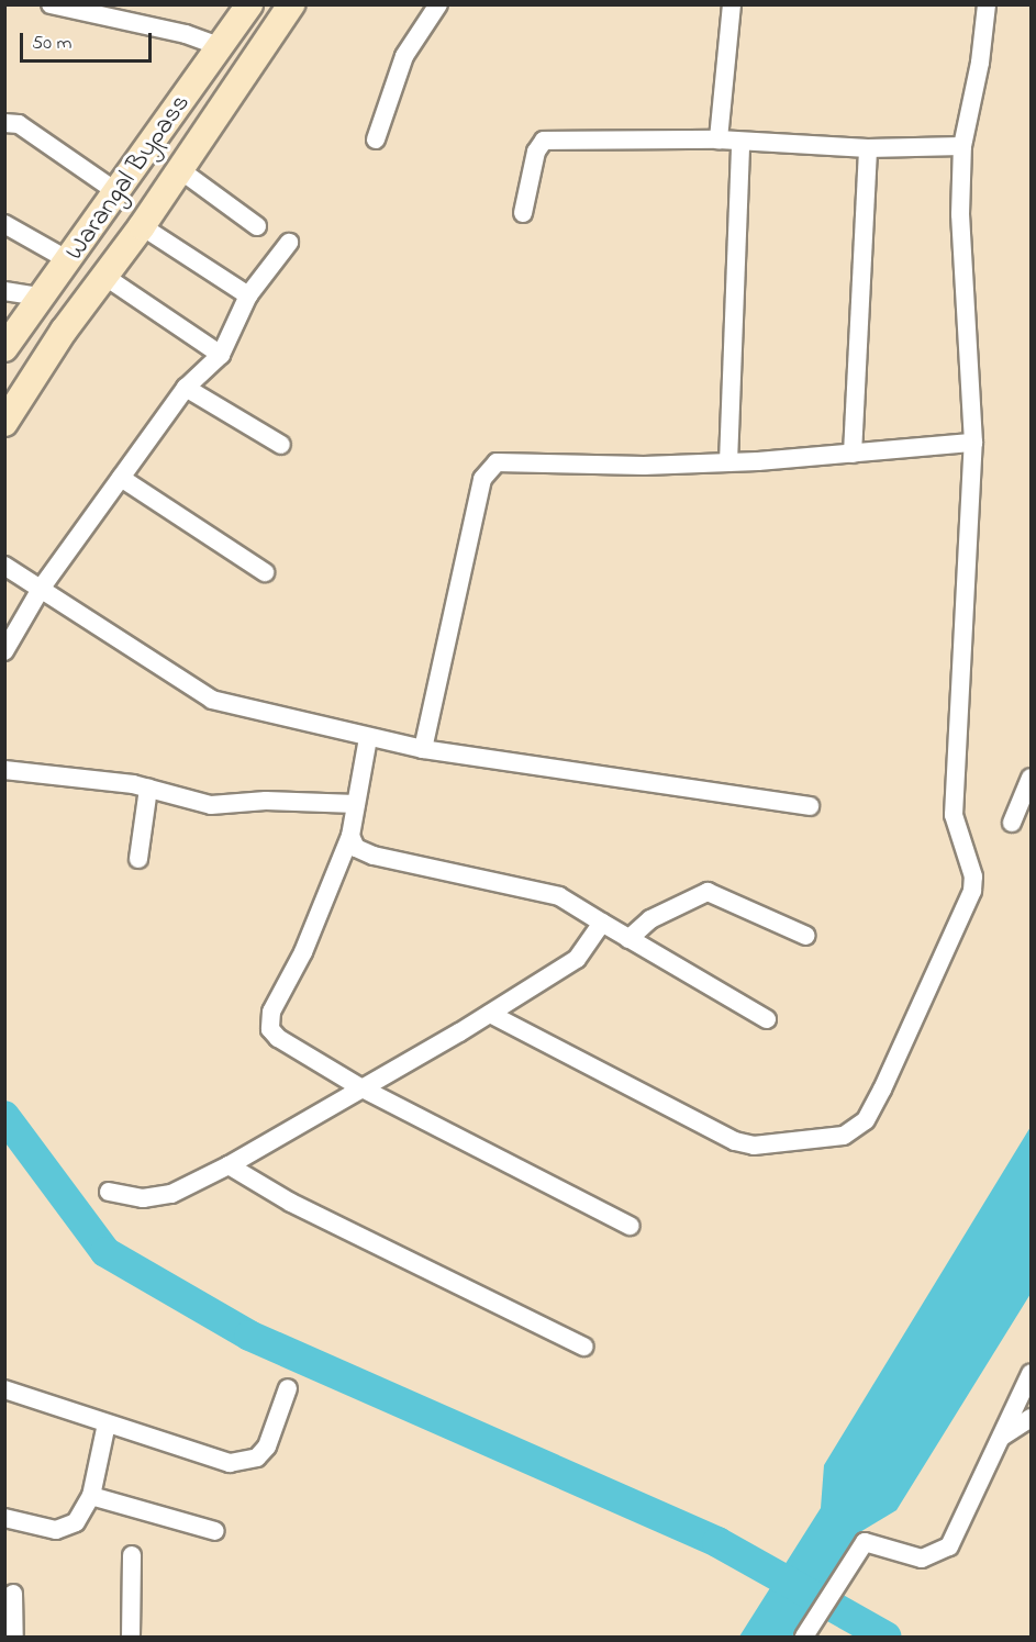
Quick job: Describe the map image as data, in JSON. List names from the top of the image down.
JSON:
{
  "streets": {
    "main road": ["Warangal Bypass"]
  },
  "scale_bar": "50 m"
}
